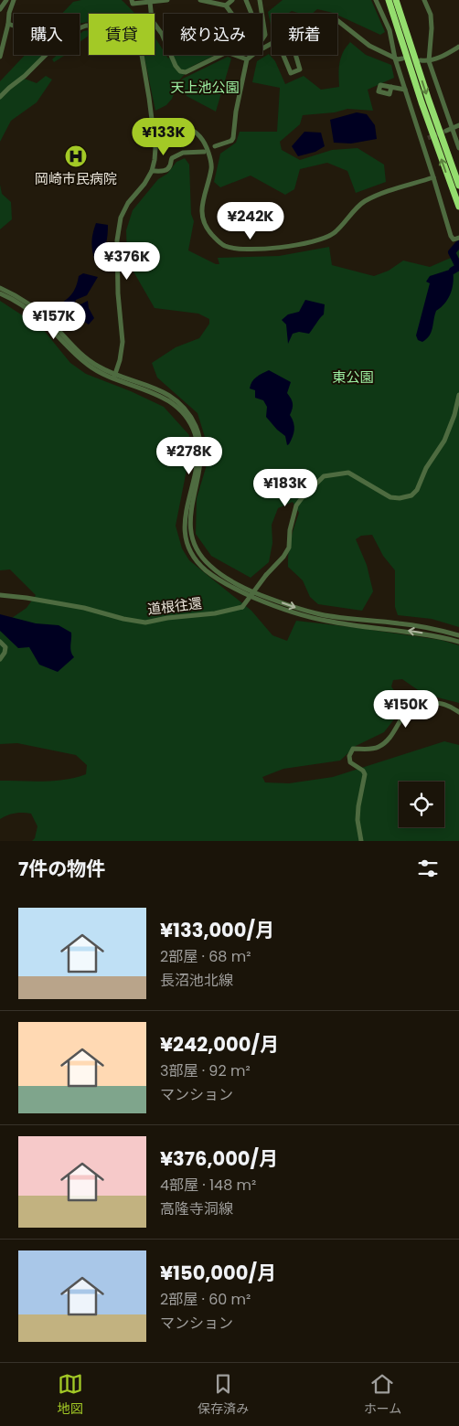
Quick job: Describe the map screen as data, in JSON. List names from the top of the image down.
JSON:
{
  "streets": {
    "street": ["道根往還"]
  },
  "parks": ["天上池公園", "東公園"],
  "places": {
    "hospital": ["岡崎市民病院"]
  },
  "page": {
    "chip": [
      "購入",
      "賃貸",
      "絞り込み",
      "新着"
    ],
    "price": [
      "¥133K",
      "¥242K",
      "¥376K",
      "¥157K",
      "¥278K",
      "¥183K",
      "¥150K"
    ],
    "heading": "7件の物件",
    "list": [
      {
        "name": "¥133,000/月",
        "note": "2部屋 · 68 m² · 長沼池北線"
      },
      {
        "name": "¥242,000/月",
        "note": "3部屋 · 92 m² · マンション"
      },
      {
        "name": "¥376,000/月",
        "note": "4部屋 · 148 m² · 高隆寺洞線"
      },
      {
        "name": "¥150,000/月",
        "note": "2部屋 · 60 m² · マンション"
      }
    ],
    "tabs": ["地図", "保存済み", "ホーム"]
  }
}
